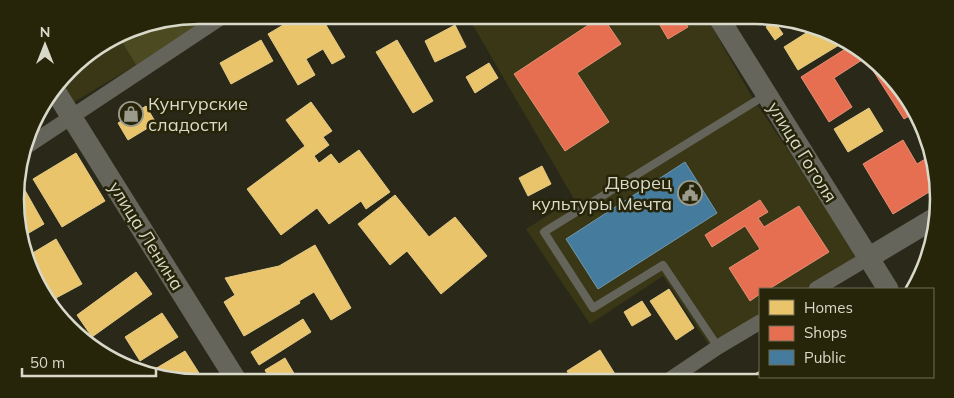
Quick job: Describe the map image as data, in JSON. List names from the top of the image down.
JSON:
{
  "streets": {
    "street": ["улица Гоголя", "улица Ленина"]
  },
  "places": {
    "shop": ["Кунгурские сладости"],
    "public building": ["Дворец культуры Мечта"]
  },
  "legend": ["Homes", "Shops", "Public"],
  "scale_bar": "50 m",
  "north": "top"
}
